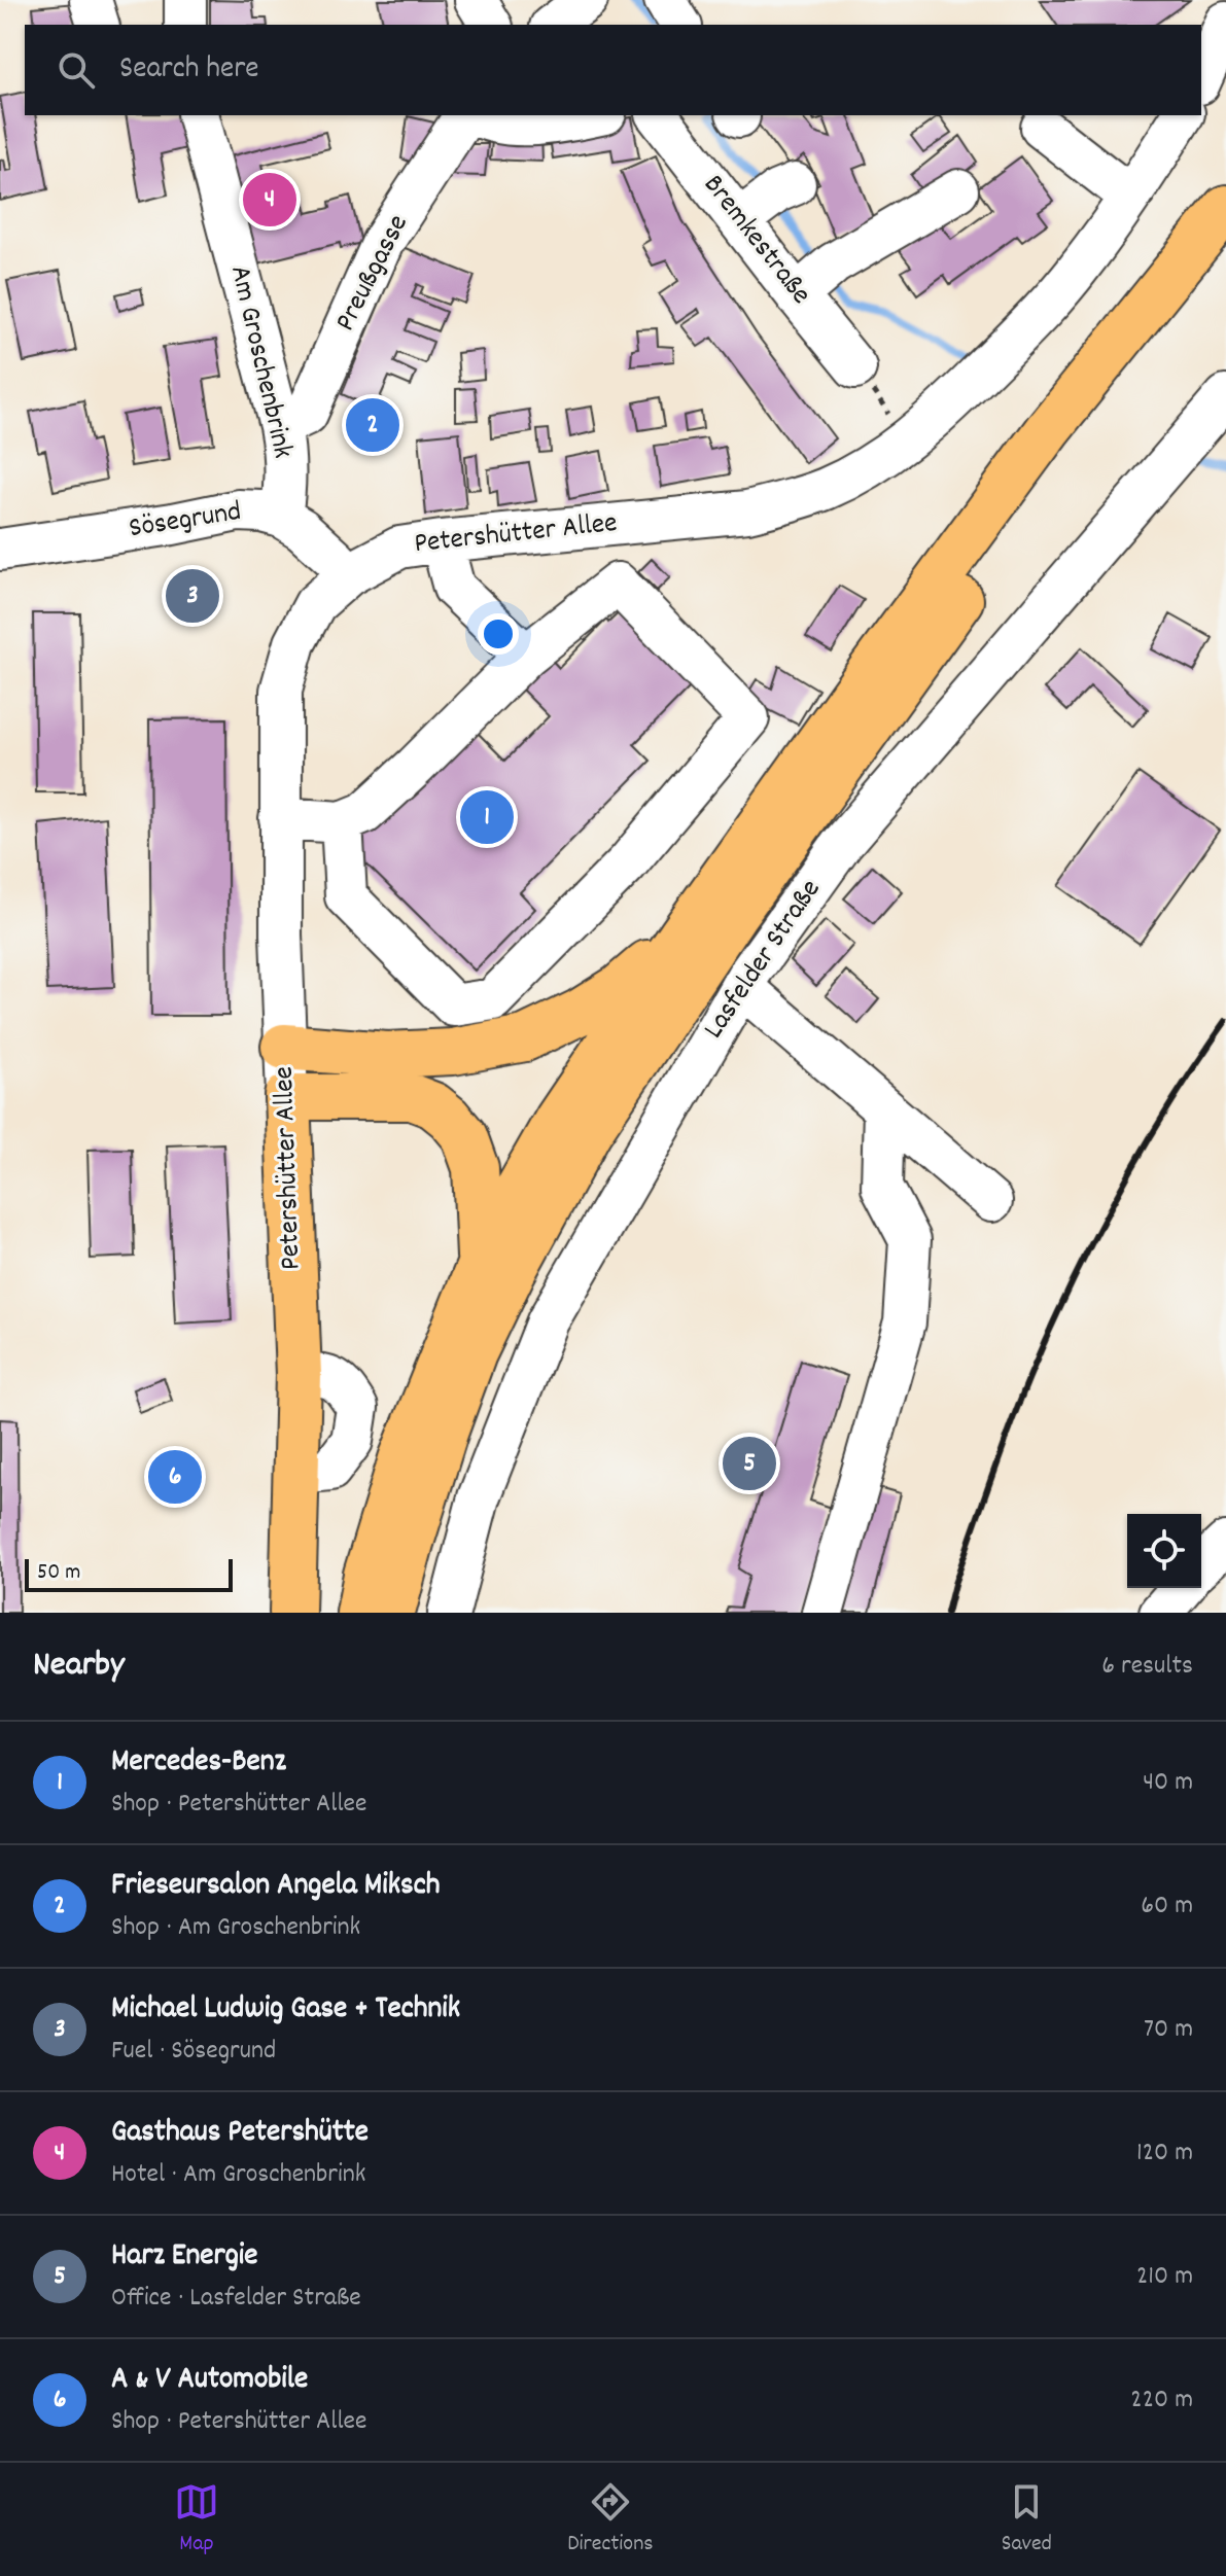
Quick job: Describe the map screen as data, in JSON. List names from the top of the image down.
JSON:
{
  "streets": {
    "main road": ["Petershütter Allee"],
    "street": [
      "Bremkestraße",
      "Preußgasse",
      "Am Groschenbrink",
      "Sösegrund",
      "Lasfelder Straße"
    ]
  },
  "crossings": [
    ["Preußgasse", "Am Groschenbrink"],
    ["Am Groschenbrink", "Sösegrund"],
    ["Sösegrund", "Petershütter Allee"]
  ],
  "scale_bar": "50 m",
  "page": {
    "search": "Search here",
    "pins": [
      "4",
      "2",
      "3",
      "1",
      "5",
      "6"
    ],
    "scale": "50 m",
    "heading": ["Nearby", "6 results"],
    "list": [
      {
        "mark": "1",
        "name": "Mercedes-Benz",
        "note": "Shop · Petershütter Allee",
        "value": "40 m"
      },
      {
        "mark": "2",
        "name": "Frieseursalon Angela Miksch",
        "note": "Shop · Am Groschenbrink",
        "value": "60 m"
      },
      {
        "mark": "3",
        "name": "Michael Ludwig Gase + Technik",
        "note": "Fuel · Sösegrund",
        "value": "70 m"
      },
      {
        "mark": "4",
        "name": "Gasthaus Petershütte",
        "note": "Hotel · Am Groschenbrink",
        "value": "120 m"
      },
      {
        "mark": "5",
        "name": "Harz Energie",
        "note": "Office · Lasfelder Straße",
        "value": "210 m"
      },
      {
        "mark": "6",
        "name": "A & V Automobile",
        "note": "Shop · Petershütter Allee",
        "value": "220 m"
      }
    ],
    "nav": ["Map", "Directions", "Saved"]
  }
}
